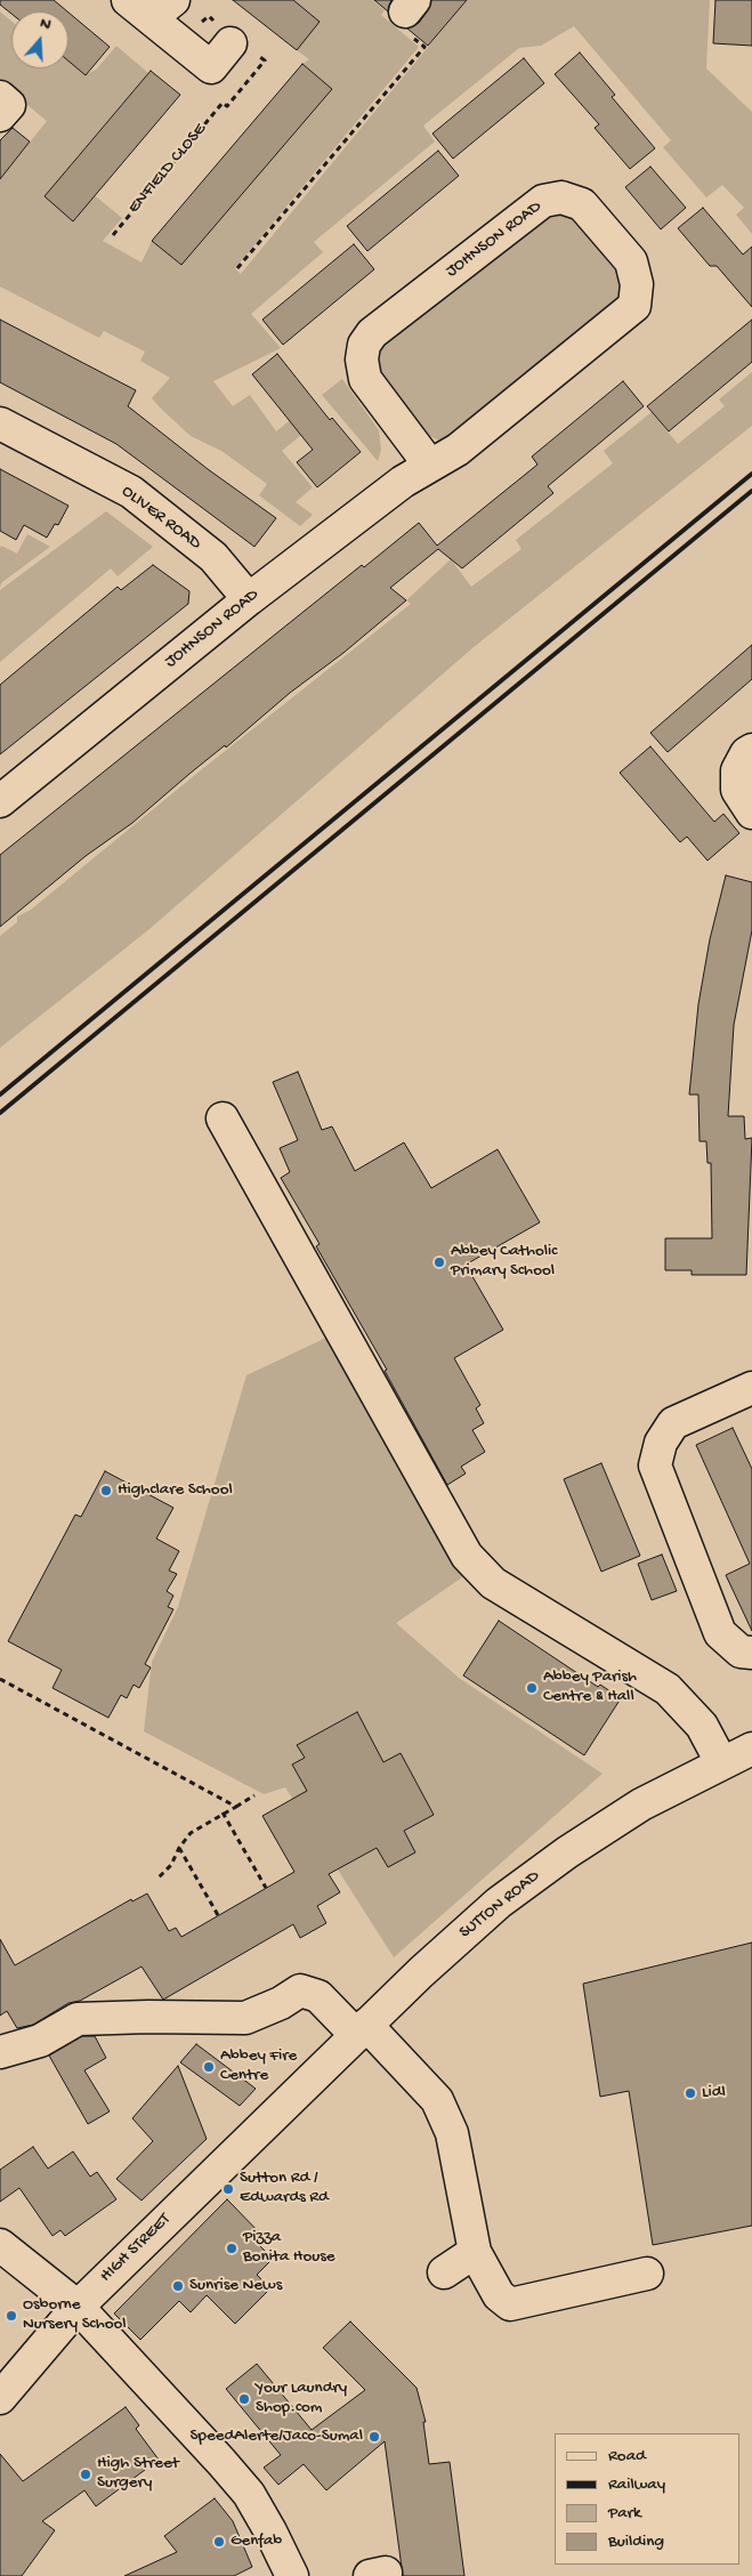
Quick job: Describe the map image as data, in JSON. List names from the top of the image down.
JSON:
{
  "streets": {
    "street": [
      "JOHNSON ROAD",
      "OLIVER ROAD",
      "SUTTON ROAD",
      "HIGH STREET"
    ],
    "path": ["ENFIELD CLOSE"]
  },
  "crossings": [
    ["JOHNSON ROAD", "OLIVER ROAD"],
    ["SUTTON ROAD", "HIGH STREET"]
  ],
  "places": [
    "Abbey Catholic Primary School",
    "Highclare School",
    "Abbey Parish Centre & Hall",
    "Abbey Fire Centre",
    "Lidl",
    "Sutton Rd / Edwards Rd",
    "Pizza Bonita House",
    "Sunrise News",
    "Osborne Nursery School",
    "Your Laundry Shop.com",
    "SpeedAlerte/Jaco-Sumal",
    "High Street Surgery",
    "Genfab"
  ],
  "legend": [
    "Road",
    "Railway",
    "Park",
    "Building"
  ],
  "north": "top"
}
